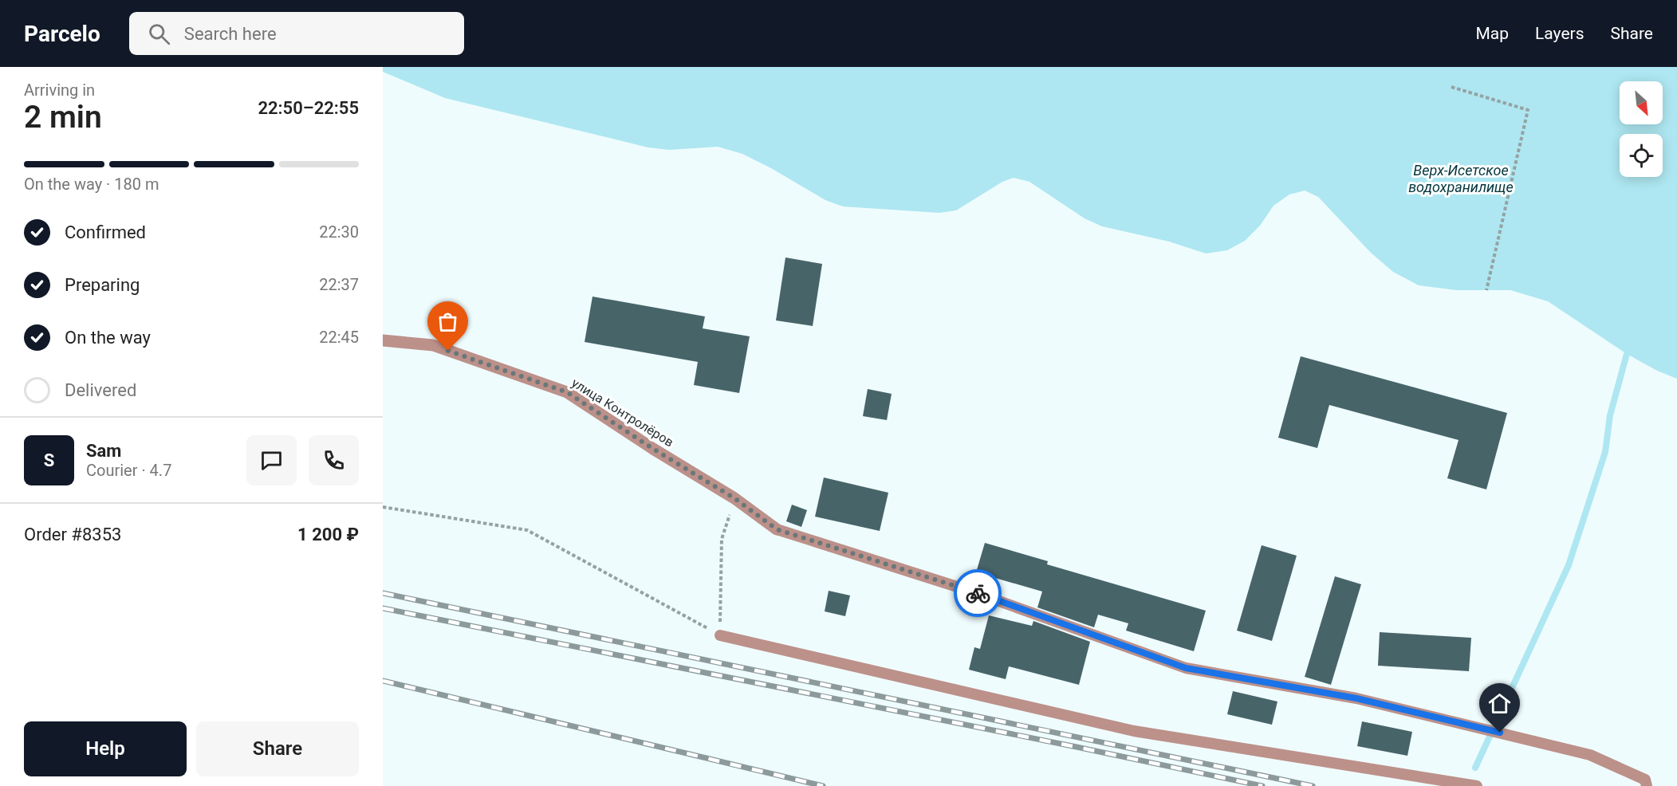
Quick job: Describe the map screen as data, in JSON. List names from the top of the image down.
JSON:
{
  "streets": {
    "street": ["улица Контролёров"]
  },
  "water": ["Верх-Исетское водохранилище"],
  "north": "bottom right",
  "page": {
    "header": "Parcelo",
    "search": "Search here",
    "nav": ["Map", "Layers", "Share"],
    "heading": ["2 min", "Arriving in", "22:50–22:55"],
    "panel": [
      "Sam",
      "Courier · 4.7",
      "Order #8353",
      "1 200 ₽"
    ],
    "bar": "On the way · 180 m",
    "list": [
      ["Confirmed", "22:30"],
      ["Preparing", "22:37"],
      ["On the way", "22:45"],
      "Delivered"
    ],
    "round": "S",
    "buttons": ["Help", "Share"]
  }
}
